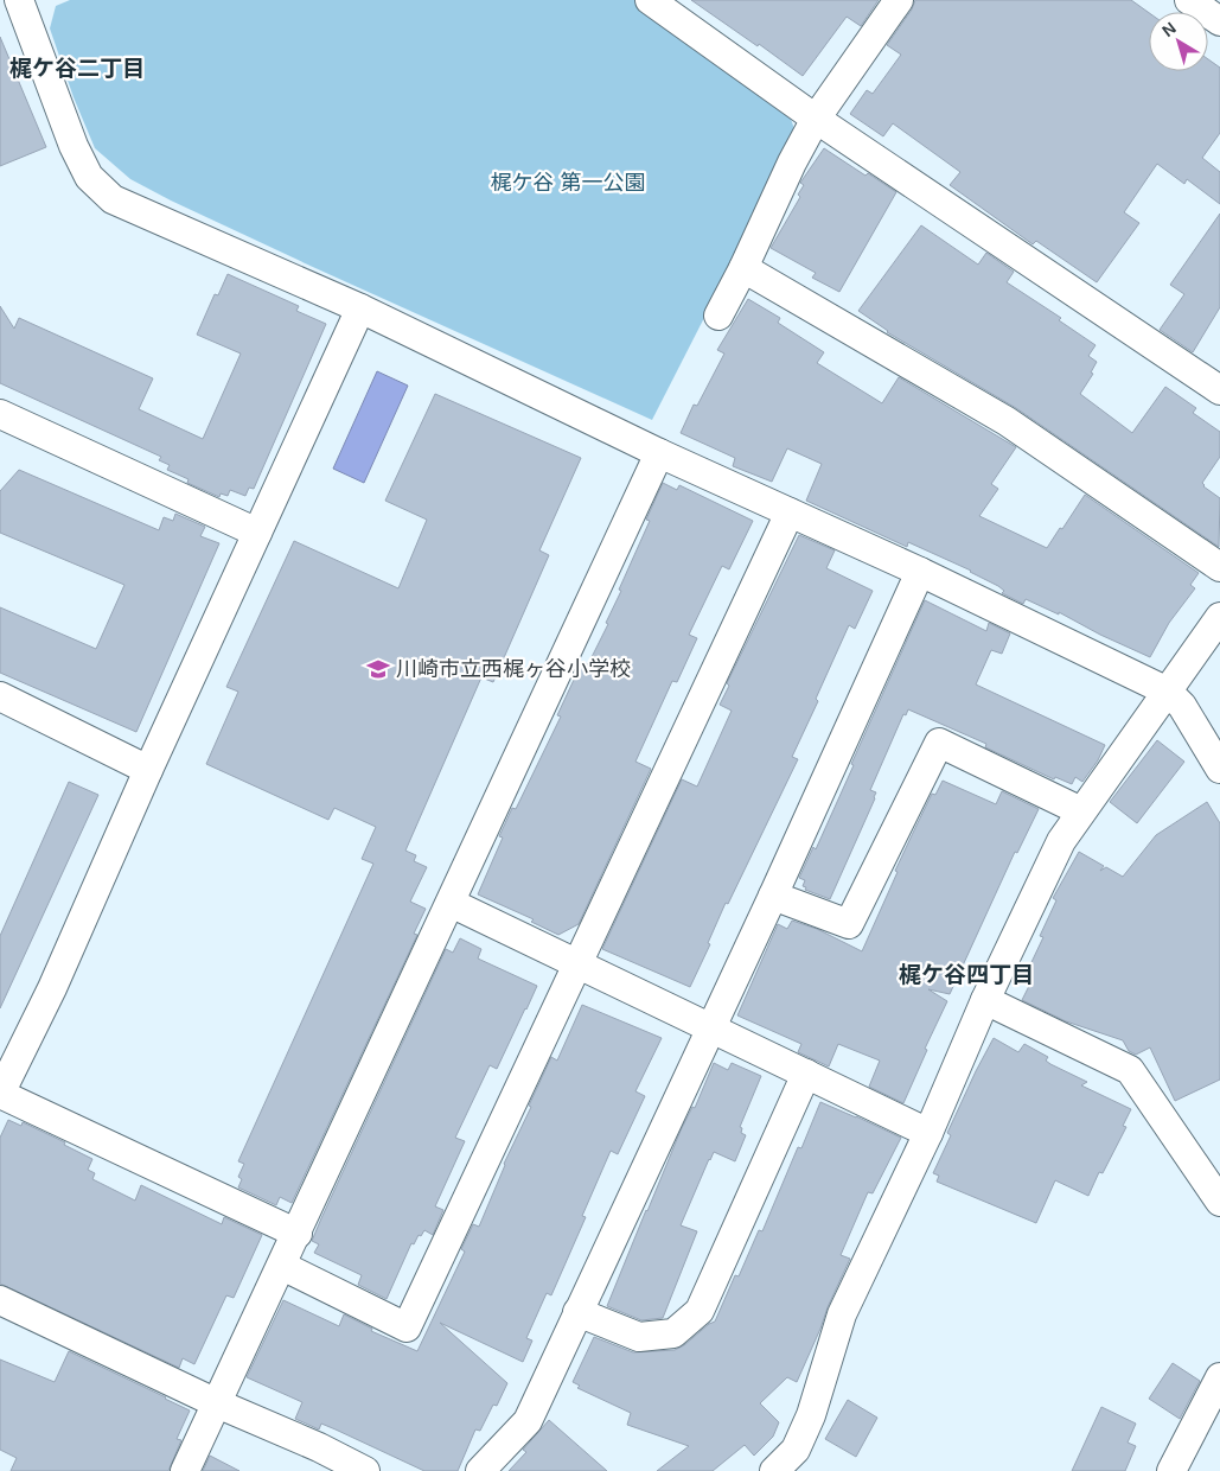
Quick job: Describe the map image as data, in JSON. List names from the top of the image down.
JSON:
{
  "districts": ["梶ケ谷二丁目", "梶ケ谷四丁目"],
  "parks": ["梶ケ谷 第一公園"],
  "places": {
    "school or university": ["川崎市立西梶ヶ谷小学校"]
  },
  "north": "top left"
}
